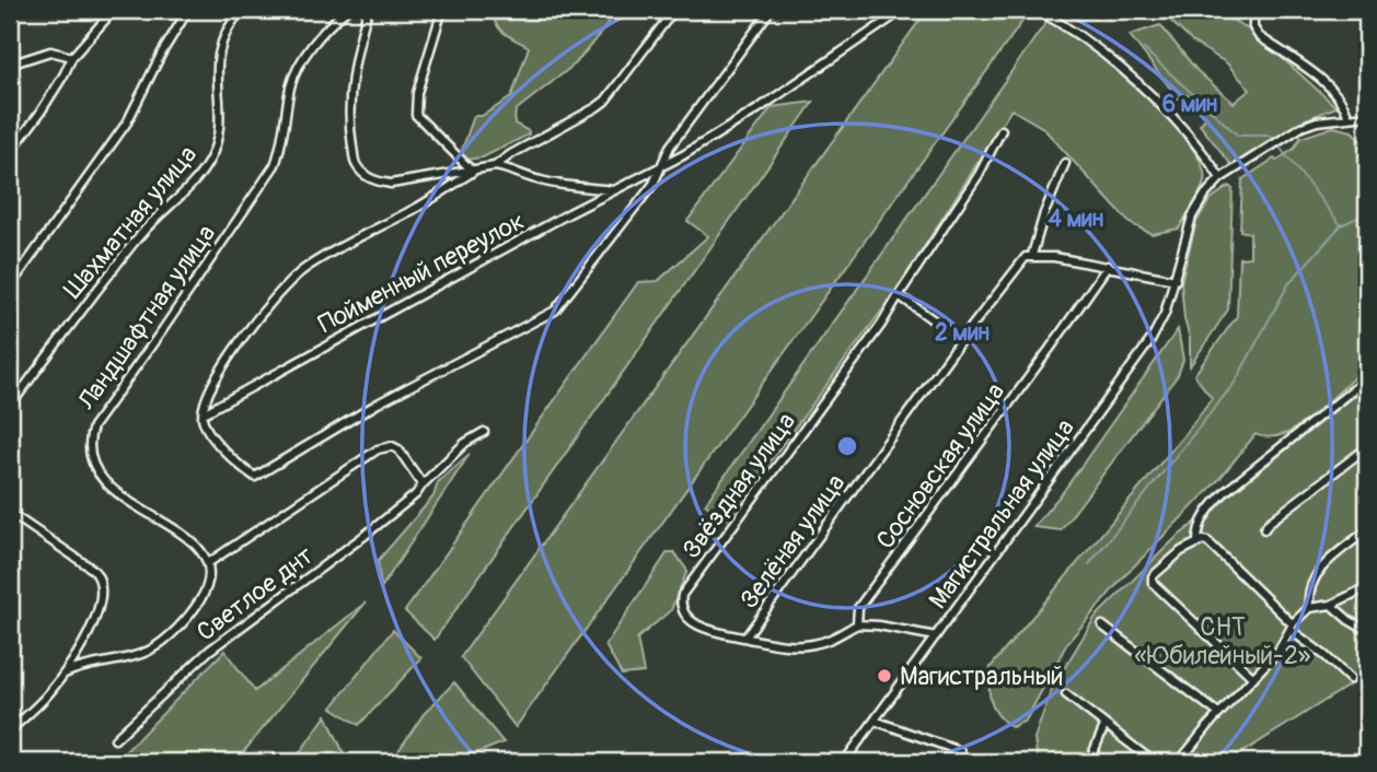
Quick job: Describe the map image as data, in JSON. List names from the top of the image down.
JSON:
{
  "streets": {
    "street": [
      "Шахматная улица",
      "Пойменный переулок",
      "Ландшафтная улица",
      "Сосновская улица",
      "Звёздная улица",
      "Магистральная улица",
      "Зелёная улица",
      "Светлое днт"
    ]
  },
  "crossings": [
    ["Ландшафтная улица", "Светлое днт"],
    ["Сосновская улица", "Звёздная улица"],
    ["Звёздная улица", "Зелёная улица"]
  ],
  "parks": ["СНТ «Юбилейный-2»"],
  "places": ["Магистральный"],
  "rings": ["6 мин", "4 мин", "2 мин"]
}
